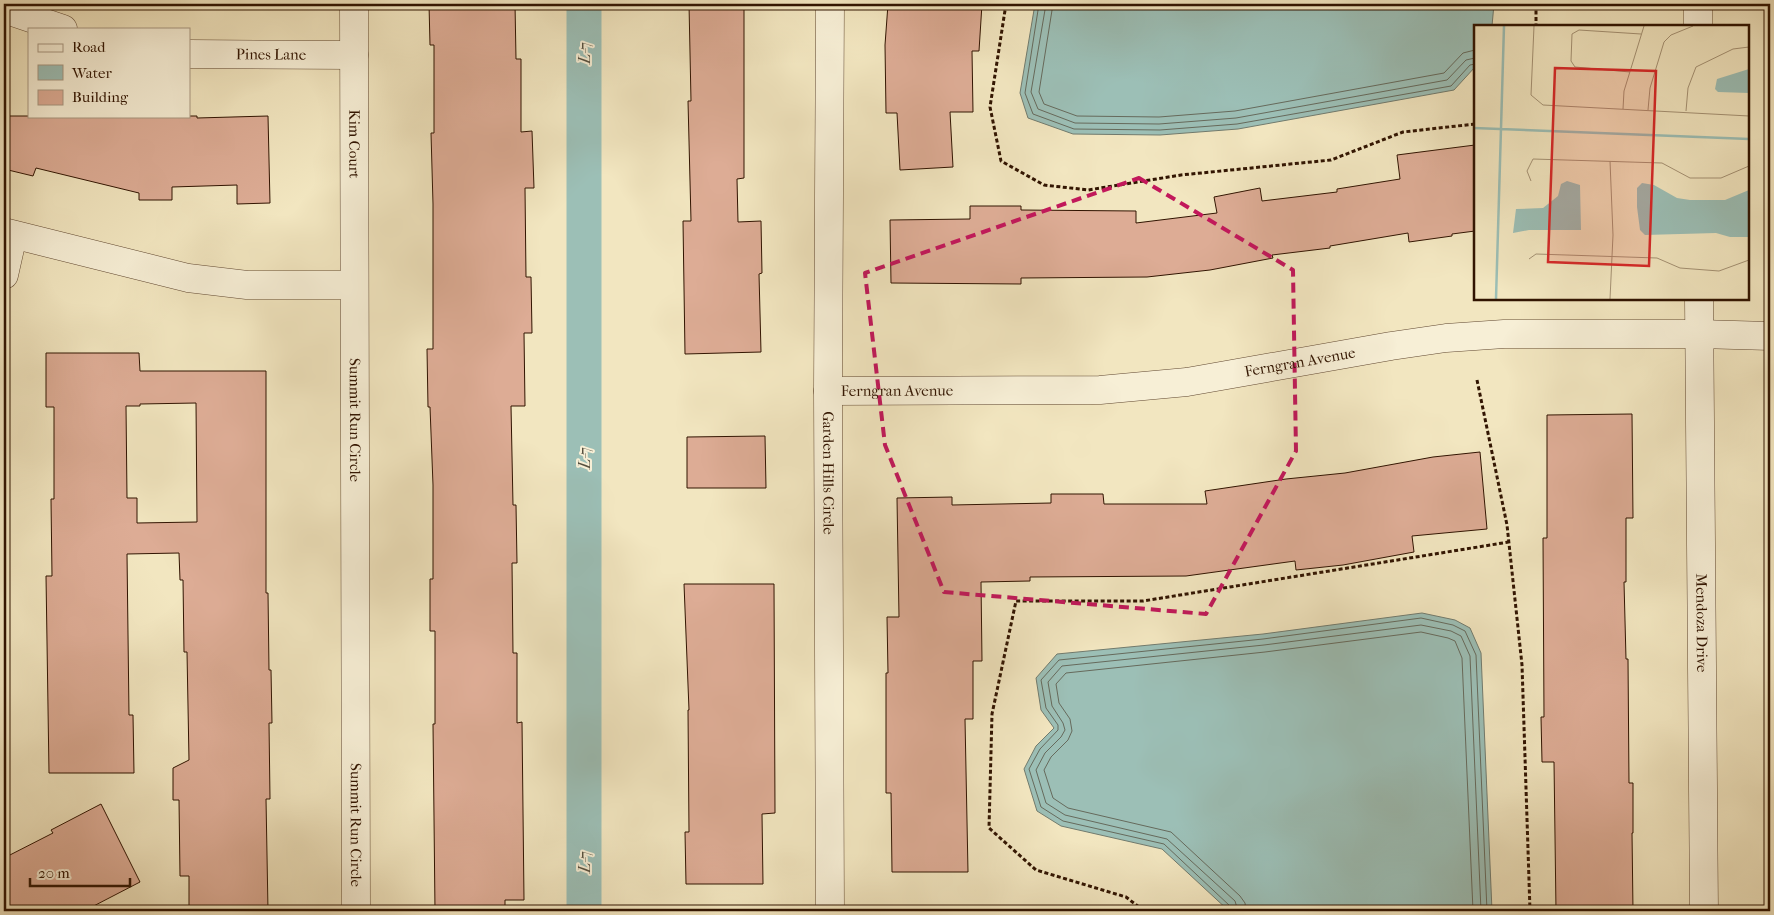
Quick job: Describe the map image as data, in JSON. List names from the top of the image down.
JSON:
{
  "streets": {
    "street": [
      "Pines Lane",
      "Kim Court",
      "Ferngran Avenue",
      "Summit Run Circle",
      "Garden Hills Circle",
      "Mendoza Drive"
    ]
  },
  "crossings": [
    ["Pines Lane", "Kim Court"],
    ["Kim Court", "Summit Run Circle"],
    ["Ferngran Avenue", "Garden Hills Circle"],
    ["Ferngran Avenue", "Mendoza Drive"]
  ],
  "water": ["L-7"],
  "legend": ["Road", "Water", "Building"],
  "scale_bar": "20 m"
}
